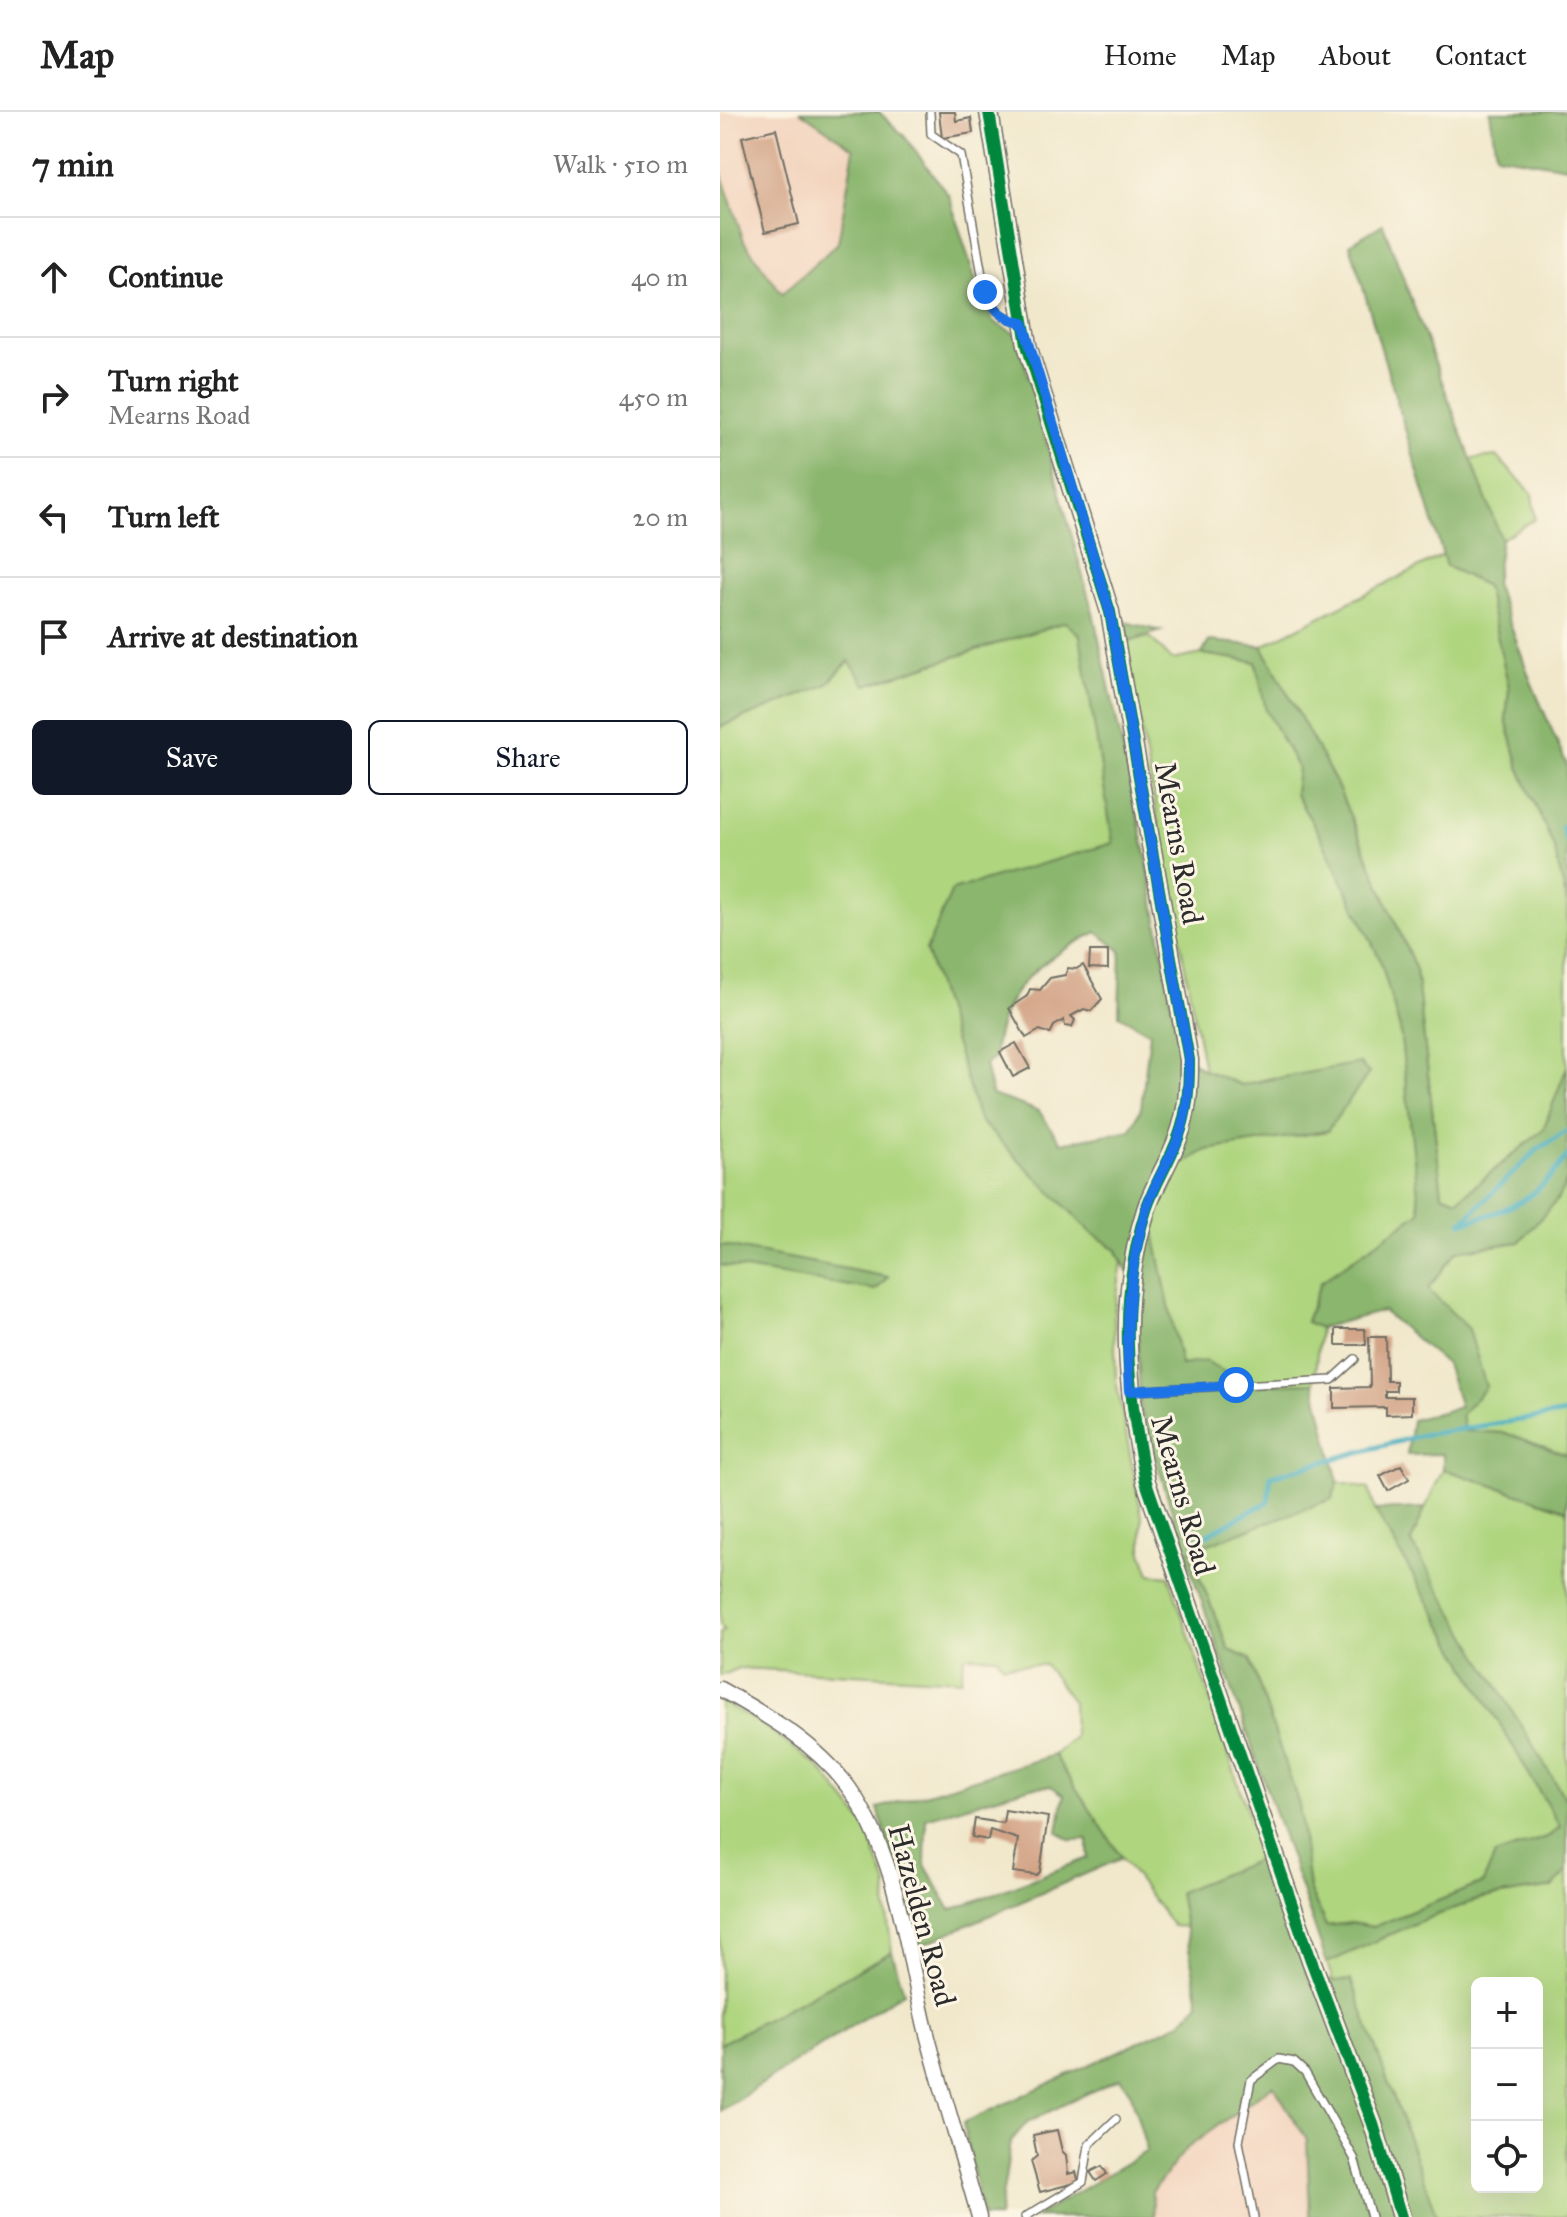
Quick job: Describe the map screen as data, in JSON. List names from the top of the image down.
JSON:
{
  "streets": {
    "street": ["Mearns Road", "Hazelden Road"]
  },
  "page": {
    "header": "Map",
    "nav": [
      "Home",
      "Map",
      "About",
      "Contact"
    ],
    "heading": ["7 min", "Walk · 510 m"],
    "list": [
      ["Continue", "40 m"],
      ["Turn right", "Mearns Road", "450 m"],
      ["Turn left", "20 m"],
      "Arrive at destination"
    ],
    "buttons": ["Save", "Share"],
    "map_buttons": ["+", "−"]
  }
}
